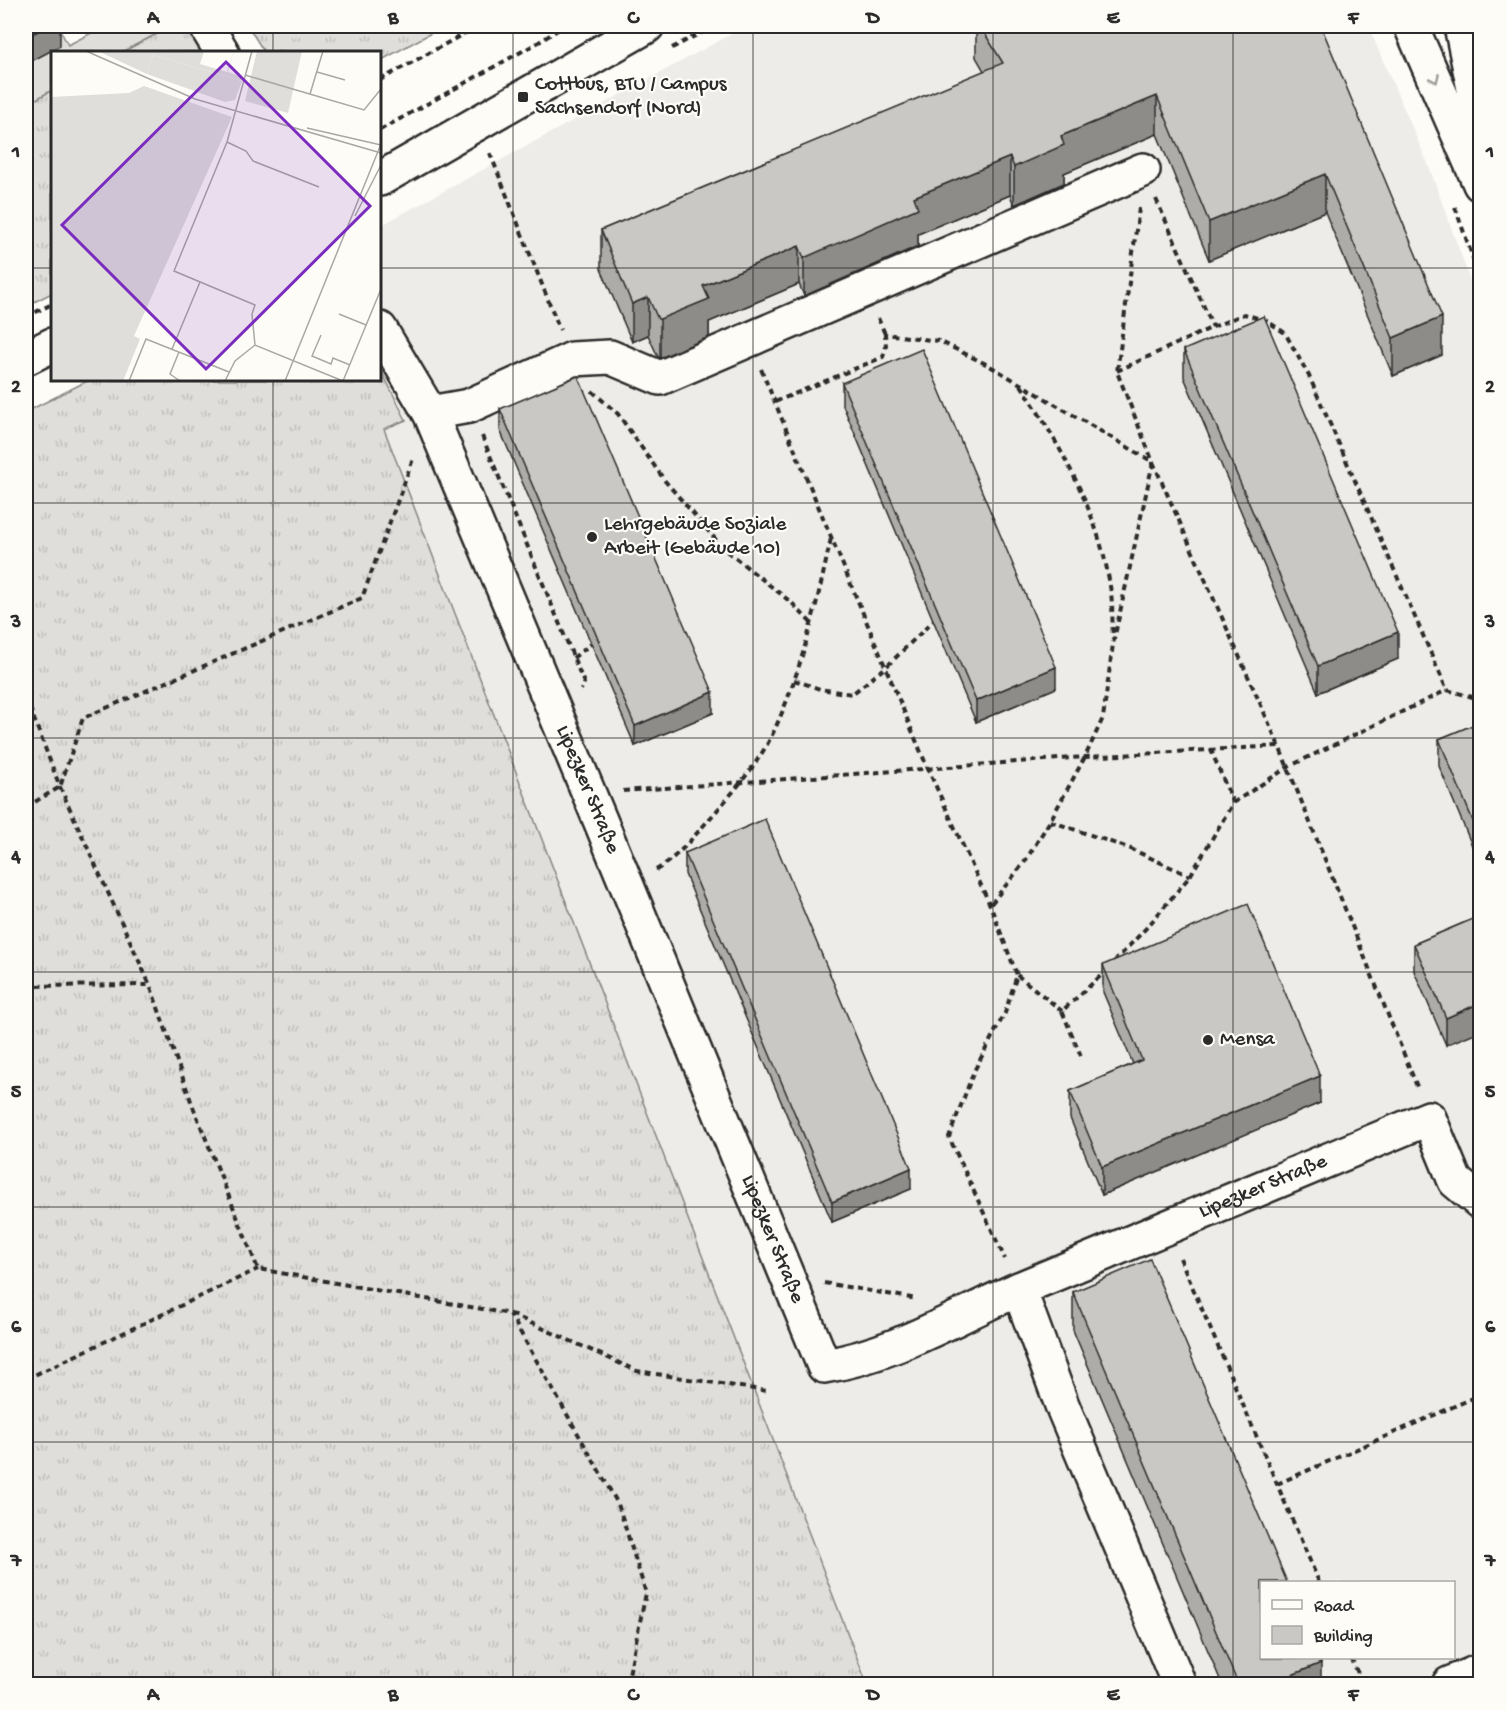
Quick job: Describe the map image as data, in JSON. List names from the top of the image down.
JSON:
{
  "streets": {
    "main road": ["Lipezker Straße"]
  },
  "places": {
    "transit": ["Cottbus, BTU / Campus Sachsendorf (Nord)"],
    "other": ["Lehrgebäude Soziale Arbeit (Gebäude 10)", "Mensa"]
  },
  "legend": ["Road", "Building"],
  "grid": {
    "columns": [
      "A",
      "B",
      "C",
      "D",
      "E",
      "F"
    ],
    "rows": [
      "1",
      "2",
      "3",
      "4",
      "5",
      "6",
      "7"
    ]
  }
}
